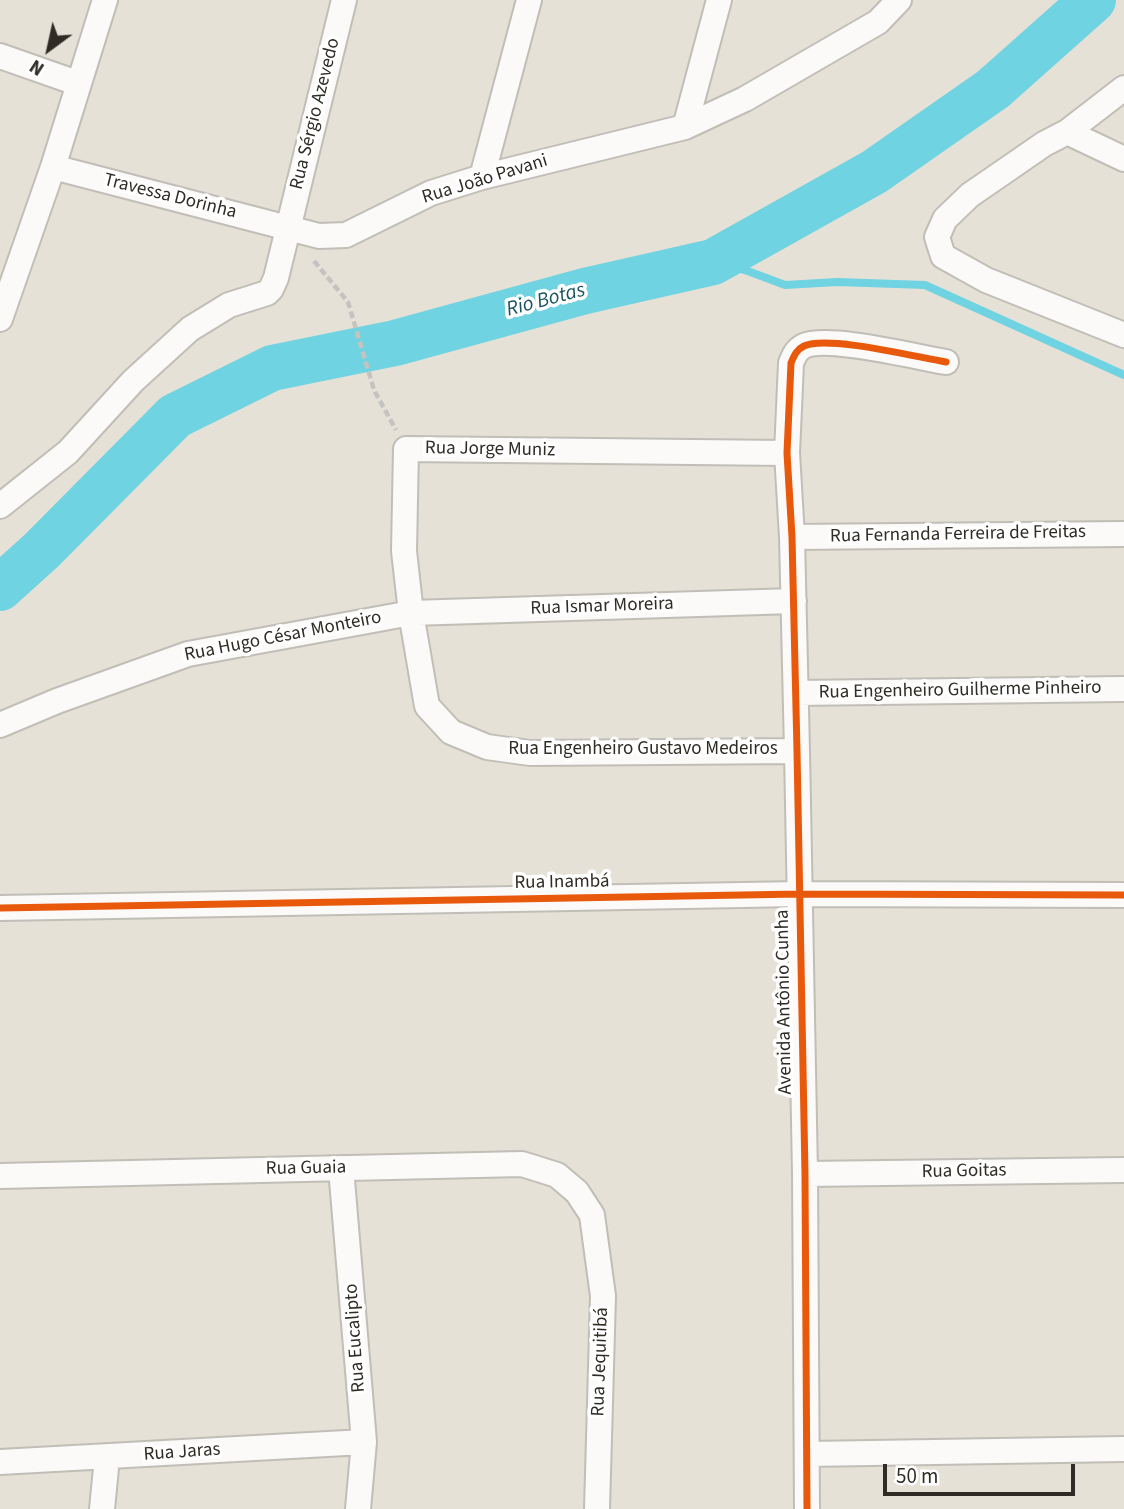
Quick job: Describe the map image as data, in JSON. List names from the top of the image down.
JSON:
{
  "streets": {
    "street": [
      "Rua Sérgio Azevedo",
      "Rua João Pavani",
      "Travessa Dorinha",
      "Rua Jorge Muniz",
      "Rua Fernanda Ferreira de Freitas",
      "Rua Ismar Moreira",
      "Rua Hugo César Monteiro",
      "Rua Engenheiro Guilherme Pinheiro",
      "Rua Engenheiro Gustavo Medeiros",
      "Rua Inambá",
      "Avenida Antônio Cunha",
      "Rua Guaia",
      "Rua Goitas",
      "Rua Eucalipto",
      "Rua Jequitibá",
      "Rua Jaras"
    ]
  },
  "crossings": [
    ["Rua Sérgio Azevedo", "Rua João Pavani"],
    ["Rua Sérgio Azevedo", "Travessa Dorinha"],
    ["Rua João Pavani", "Travessa Dorinha"],
    ["Rua Jorge Muniz", "Rua Engenheiro Gustavo Medeiros"],
    ["Rua Jorge Muniz", "Avenida Antônio Cunha"],
    ["Rua Fernanda Ferreira de Freitas", "Avenida Antônio Cunha"],
    ["Rua Ismar Moreira", "Rua Hugo César Monteiro"],
    ["Rua Ismar Moreira", "Rua Engenheiro Gustavo Medeiros"],
    ["Rua Ismar Moreira", "Avenida Antônio Cunha"],
    ["Rua Hugo César Monteiro", "Rua Engenheiro Gustavo Medeiros"],
    ["Rua Engenheiro Guilherme Pinheiro", "Avenida Antônio Cunha"],
    ["Rua Engenheiro Gustavo Medeiros", "Avenida Antônio Cunha"],
    ["Rua Inambá", "Avenida Antônio Cunha"],
    ["Avenida Antônio Cunha", "Rua Goitas"],
    ["Rua Guaia", "Rua Eucalipto"],
    ["Rua Guaia", "Rua Jequitibá"],
    ["Rua Eucalipto", "Rua Jaras"]
  ],
  "water": ["Rio Botas"],
  "scale_bar": "50 m",
  "north": "bottom left"
}
